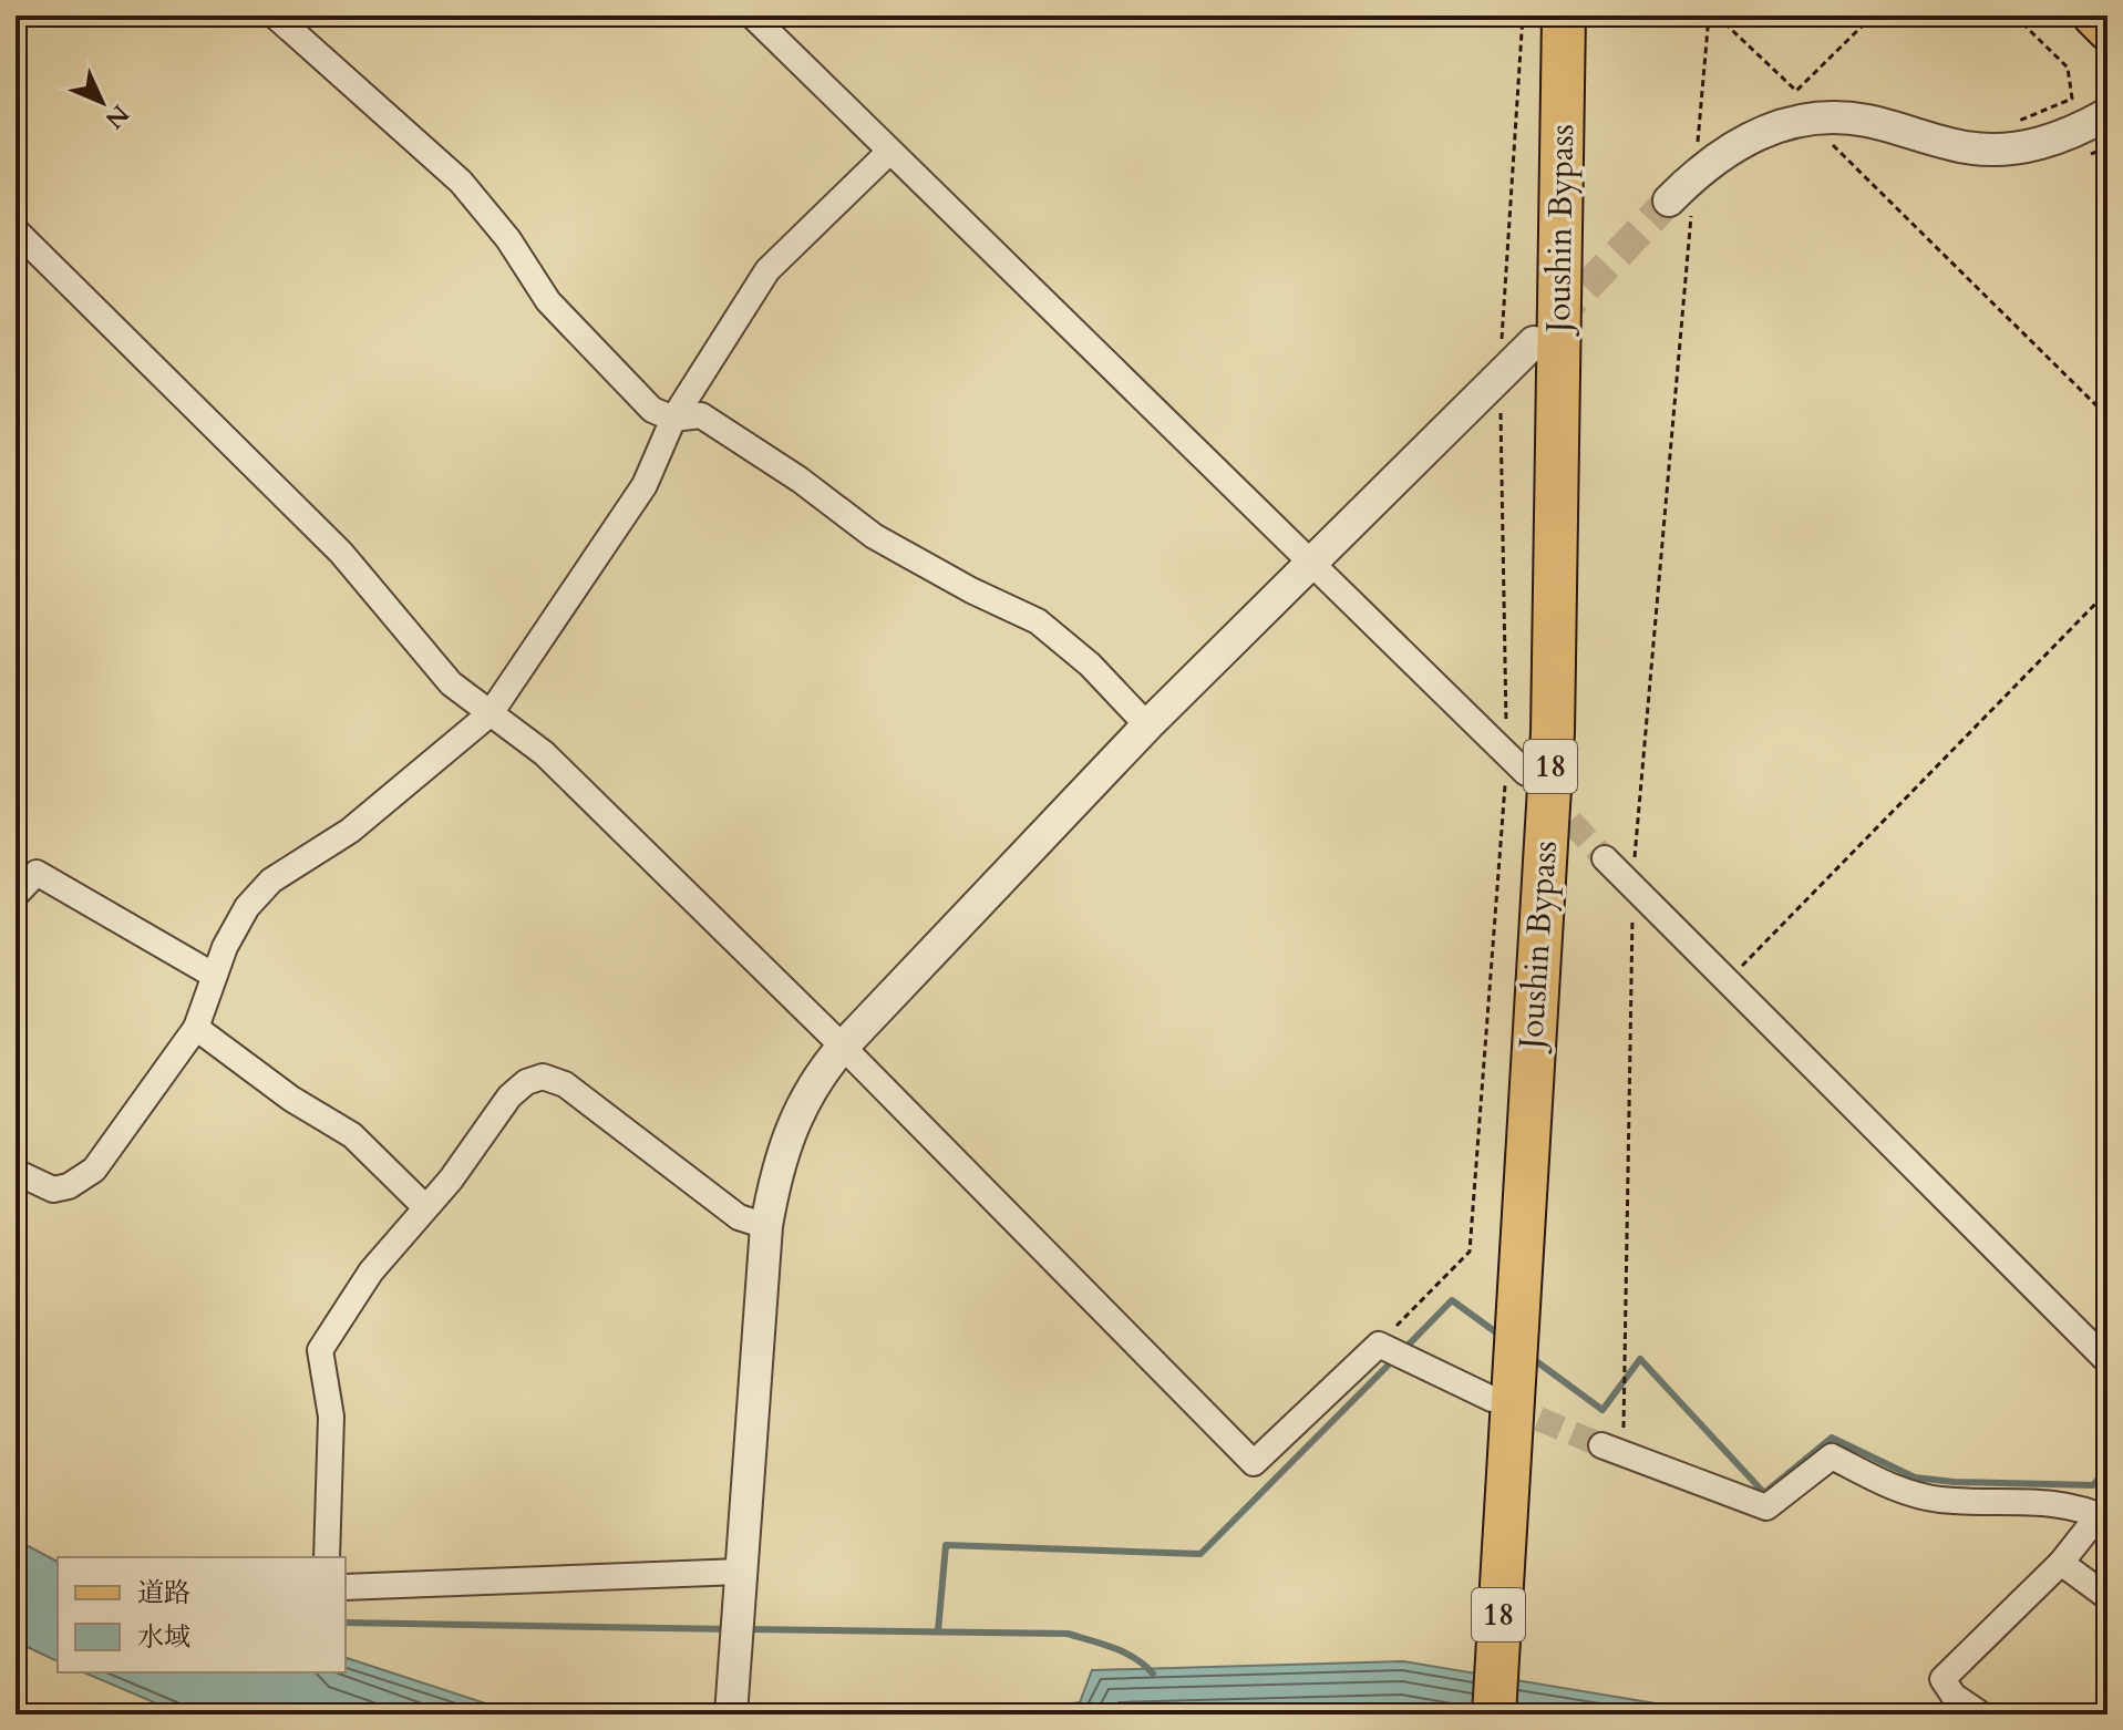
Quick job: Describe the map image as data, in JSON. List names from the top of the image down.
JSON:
{
  "streets": {
    "highway": ["Joushin Bypass", "18"]
  },
  "legend": ["道路", "水域"],
  "north": "bottom right"
}
